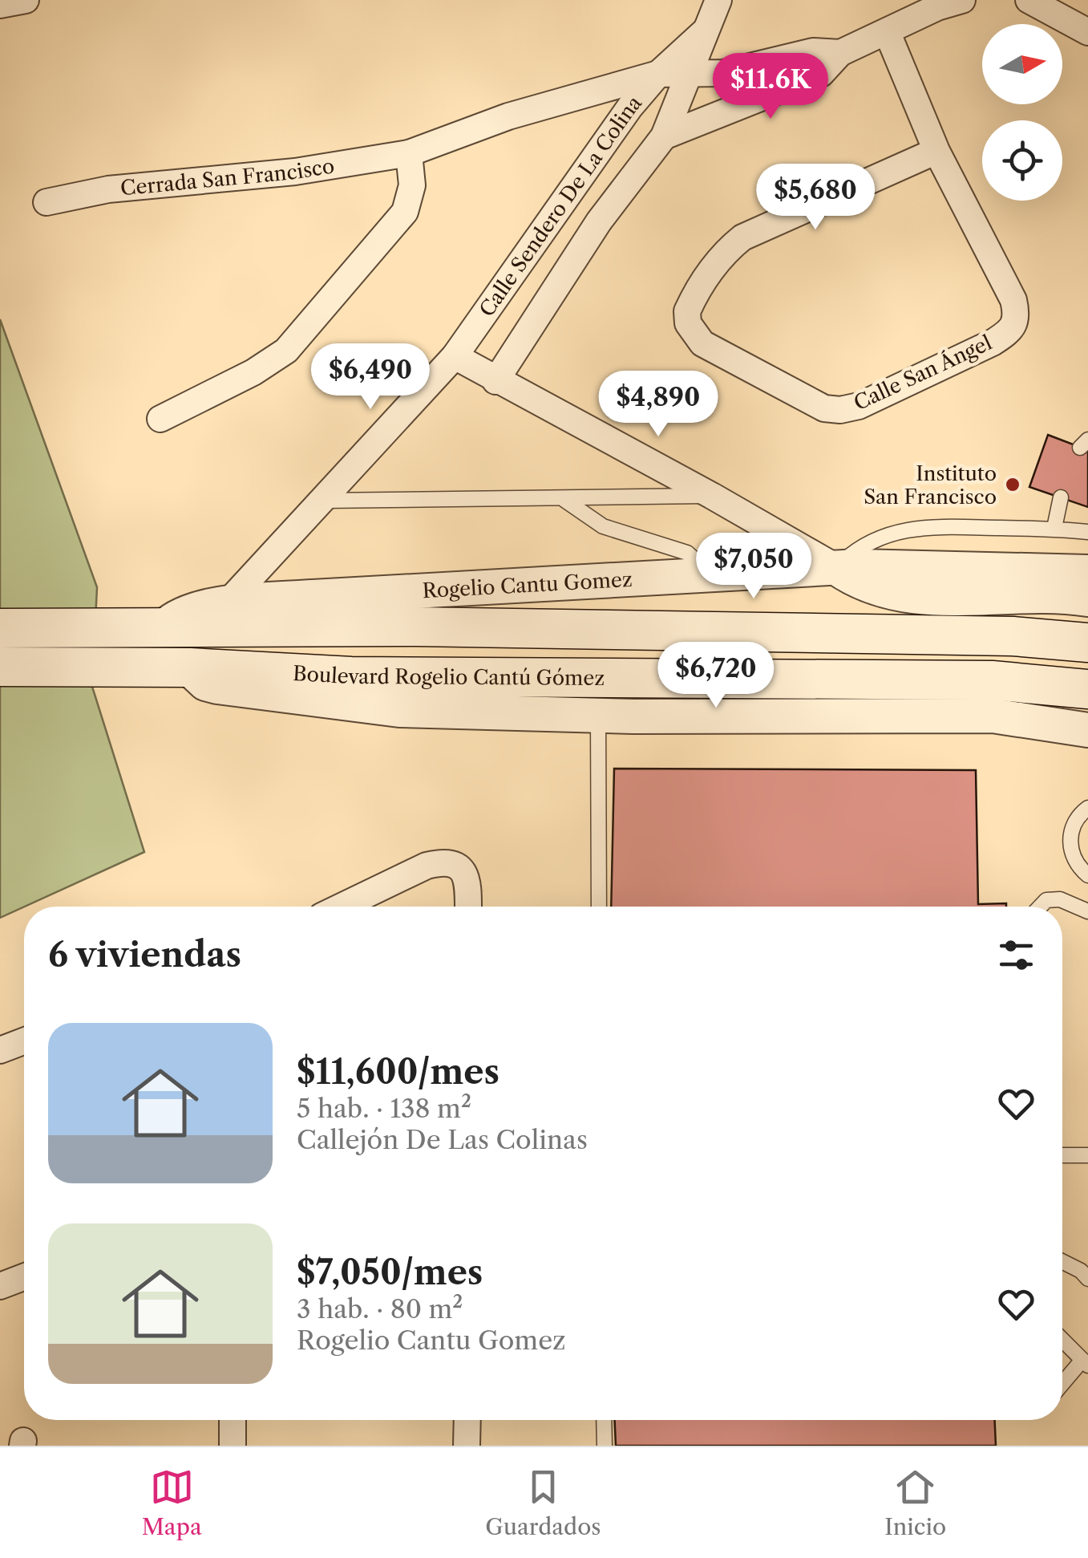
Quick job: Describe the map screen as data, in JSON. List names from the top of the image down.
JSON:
{
  "streets": {
    "main road": ["Boulevard Rogelio Cantú Gómez"],
    "street": [
      "Cerrada San Francisco",
      "Calle Sendero De La Colina",
      "Calle San Ángel",
      "Rogelio Cantu Gomez"
    ]
  },
  "crossings": [
    ["Cerrada San Francisco", "Calle Sendero De La Colina"],
    ["Calle Sendero De La Colina", "Rogelio Cantu Gomez"]
  ],
  "places": ["Instituto San Francisco"],
  "north": "right",
  "page": {
    "price": [
      "$11.6K",
      "$5,680",
      "$6,490",
      "$4,890",
      "$7,050",
      "$6,720"
    ],
    "heading": "6 viviendas",
    "list": [
      {
        "name": "$11,600/mes",
        "note": "5 hab. · 138 m² · Callejón De Las Colinas"
      },
      {
        "name": "$7,050/mes",
        "note": "3 hab. · 80 m² · Rogelio Cantu Gomez"
      }
    ],
    "tabs": ["Mapa", "Guardados", "Inicio"]
  }
}
